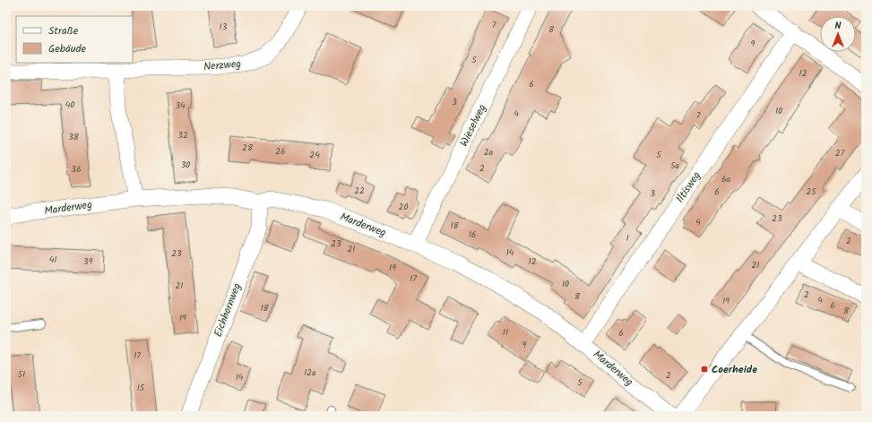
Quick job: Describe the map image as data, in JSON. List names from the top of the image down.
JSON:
{
  "streets": {
    "street": [
      "Nerzweg",
      "Wieselweg",
      "Iltisweg",
      "Marderweg",
      "Eichhornweg"
    ]
  },
  "crossings": [
    ["Wieselweg", "Marderweg"],
    ["Iltisweg", "Marderweg"],
    ["Marderweg", "Eichhornweg"]
  ],
  "places": {
    "transit": ["Coerheide"]
  },
  "house_numbers": [
    "7",
    "13",
    "8",
    "9",
    "5",
    "12",
    "6",
    "3",
    "40",
    "34",
    "10",
    "4",
    "7",
    "32",
    "38",
    "28",
    "26",
    "2a",
    "27",
    "24",
    "5",
    "30",
    "5a",
    "2",
    "36",
    "6a",
    "22",
    "6",
    "25",
    "3",
    "20",
    "23",
    "4",
    "18",
    "16",
    "1",
    "2",
    "23",
    "21",
    "14",
    "23",
    "41",
    "39",
    "12",
    "21",
    "19",
    "17",
    "10",
    "21",
    "2",
    "8",
    "4",
    "19",
    "6",
    "18",
    "8",
    "19",
    "11",
    "6",
    "9",
    "17",
    "12a",
    "51",
    "2",
    "14",
    "5",
    "15"
  ],
  "legend": ["Straße", "Gebäude"],
  "north": "top"
}
